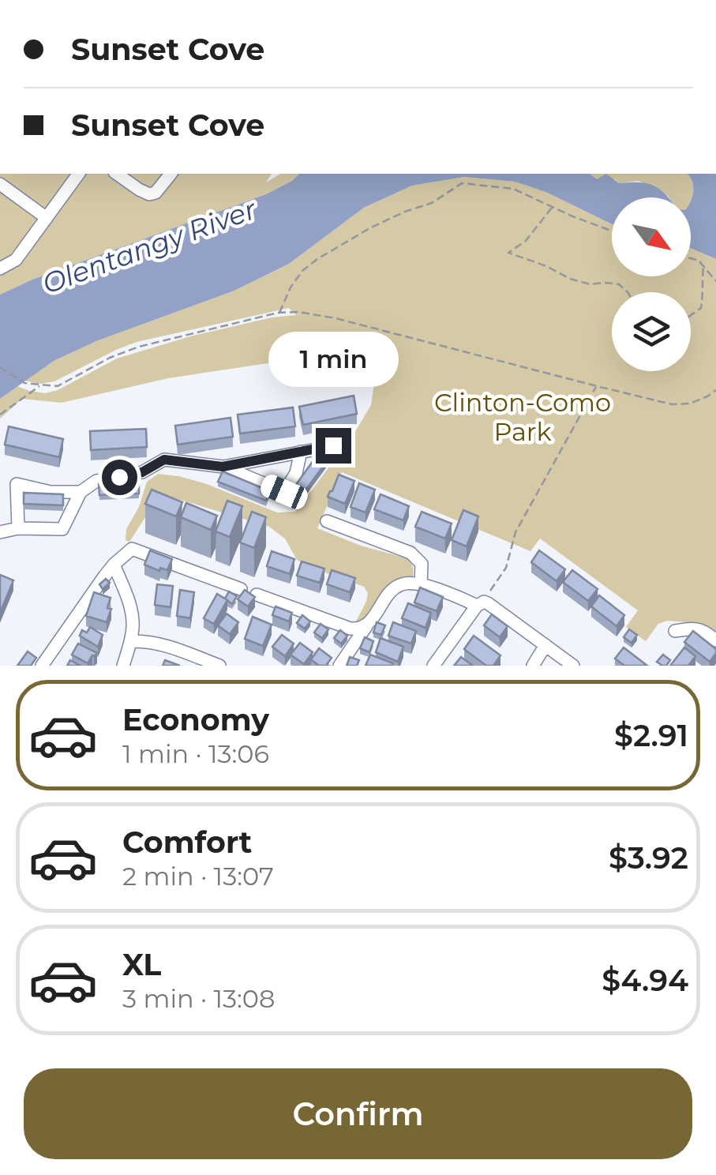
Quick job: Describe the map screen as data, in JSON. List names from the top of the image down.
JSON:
{
  "water": ["Olentangy River"],
  "parks": ["Clinton-Como Park"],
  "north": "bottom right",
  "page": {
    "banner": ["Sunset Cove", "Sunset Cove"],
    "bubble": "1 min",
    "list": [
      {
        "name": "Economy",
        "note": "1 min · 13:06",
        "value": "$2.91"
      },
      {
        "name": "Comfort",
        "note": "2 min · 13:07",
        "value": "$3.92"
      },
      {
        "name": "XL",
        "note": "3 min · 13:08",
        "value": "$4.94"
      }
    ],
    "buttons": "Confirm"
  }
}
